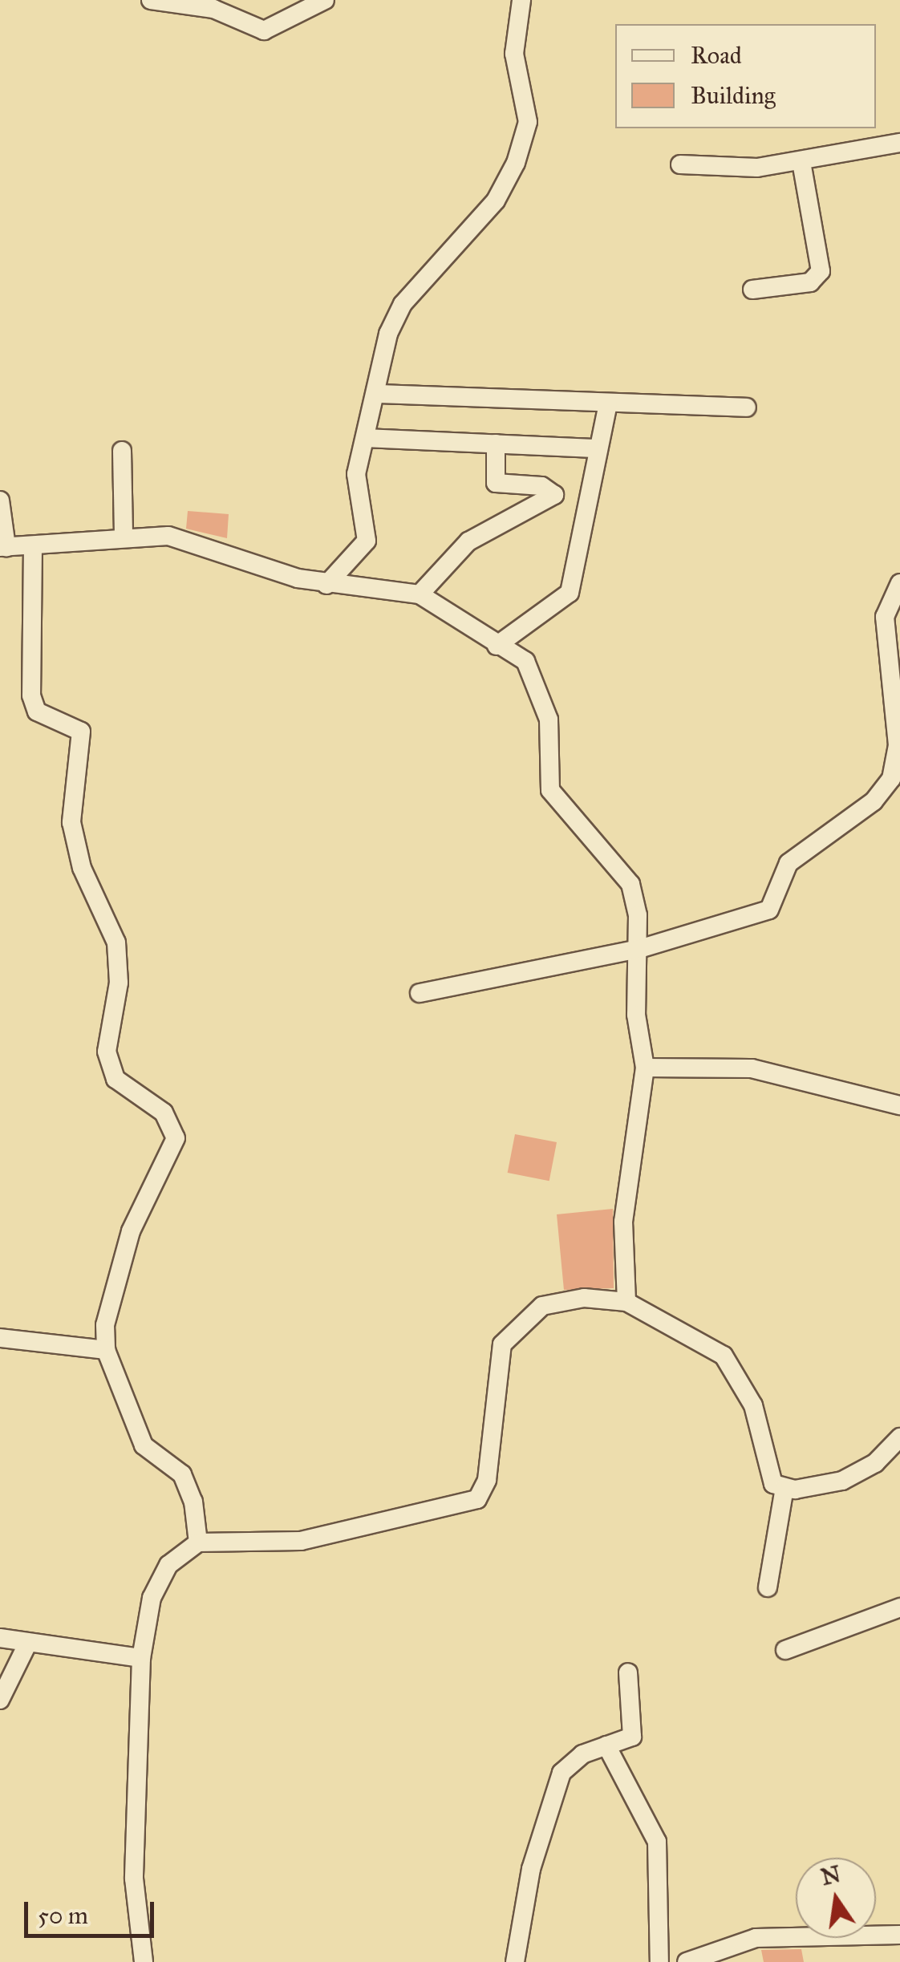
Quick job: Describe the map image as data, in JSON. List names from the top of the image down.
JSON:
{
  "legend": ["Road", "Building"],
  "scale_bar": "50 m",
  "north": "top"
}
